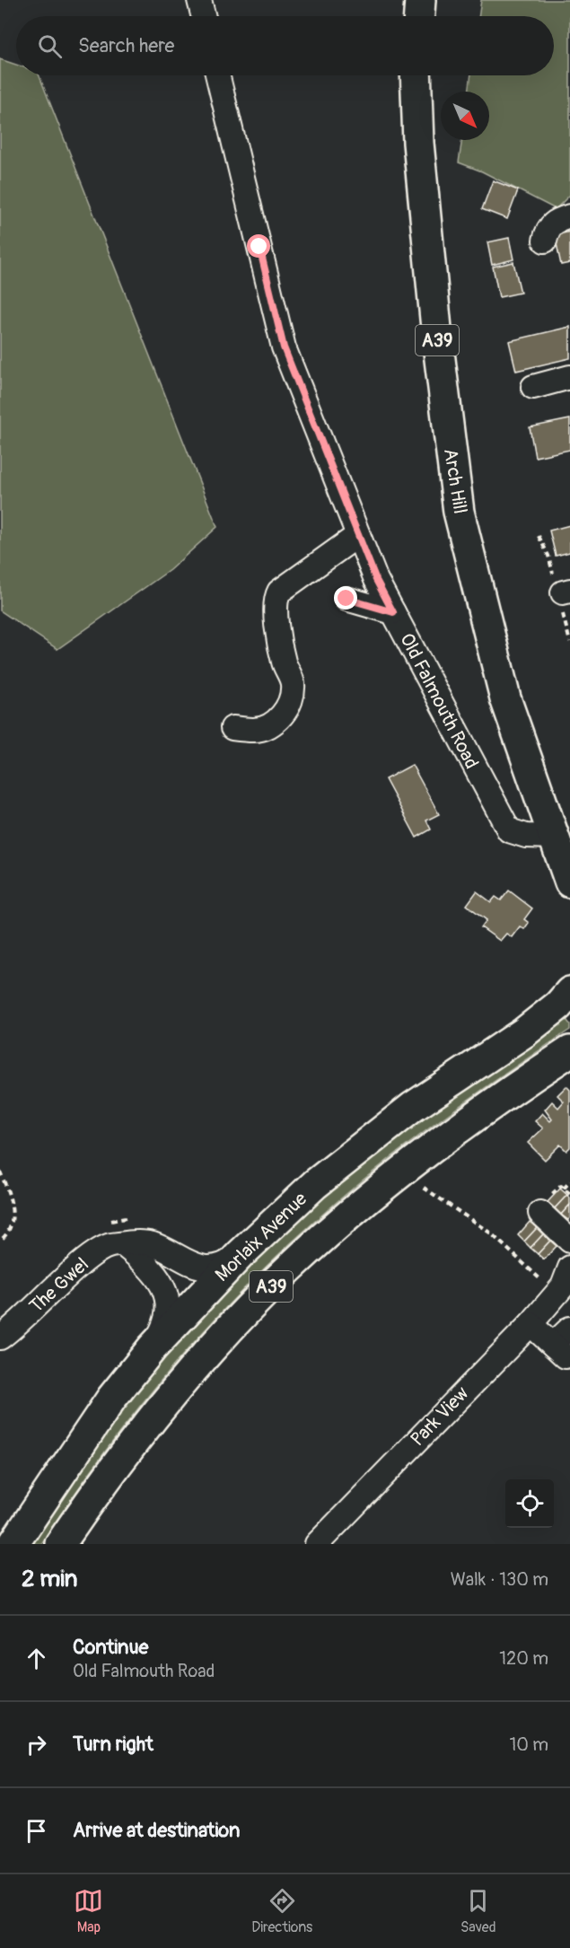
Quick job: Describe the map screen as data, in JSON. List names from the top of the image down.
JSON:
{
  "streets": {
    "highway": ["A39", "Arch Hill", "Morlaix Avenue"],
    "street": ["Old Falmouth Road", "The Gwel", "Park View"]
  },
  "crossings": [
    ["Arch Hill", "Old Falmouth Road"],
    ["Morlaix Avenue", "The Gwel"]
  ],
  "north": "bottom right",
  "page": {
    "search": "Search here",
    "heading": ["2 min", "Walk · 130 m"],
    "list": [
      ["Continue", "Old Falmouth Road", "120 m"],
      ["Turn right", "10 m"],
      "Arrive at destination"
    ],
    "nav": ["Map", "Directions", "Saved"]
  }
}
